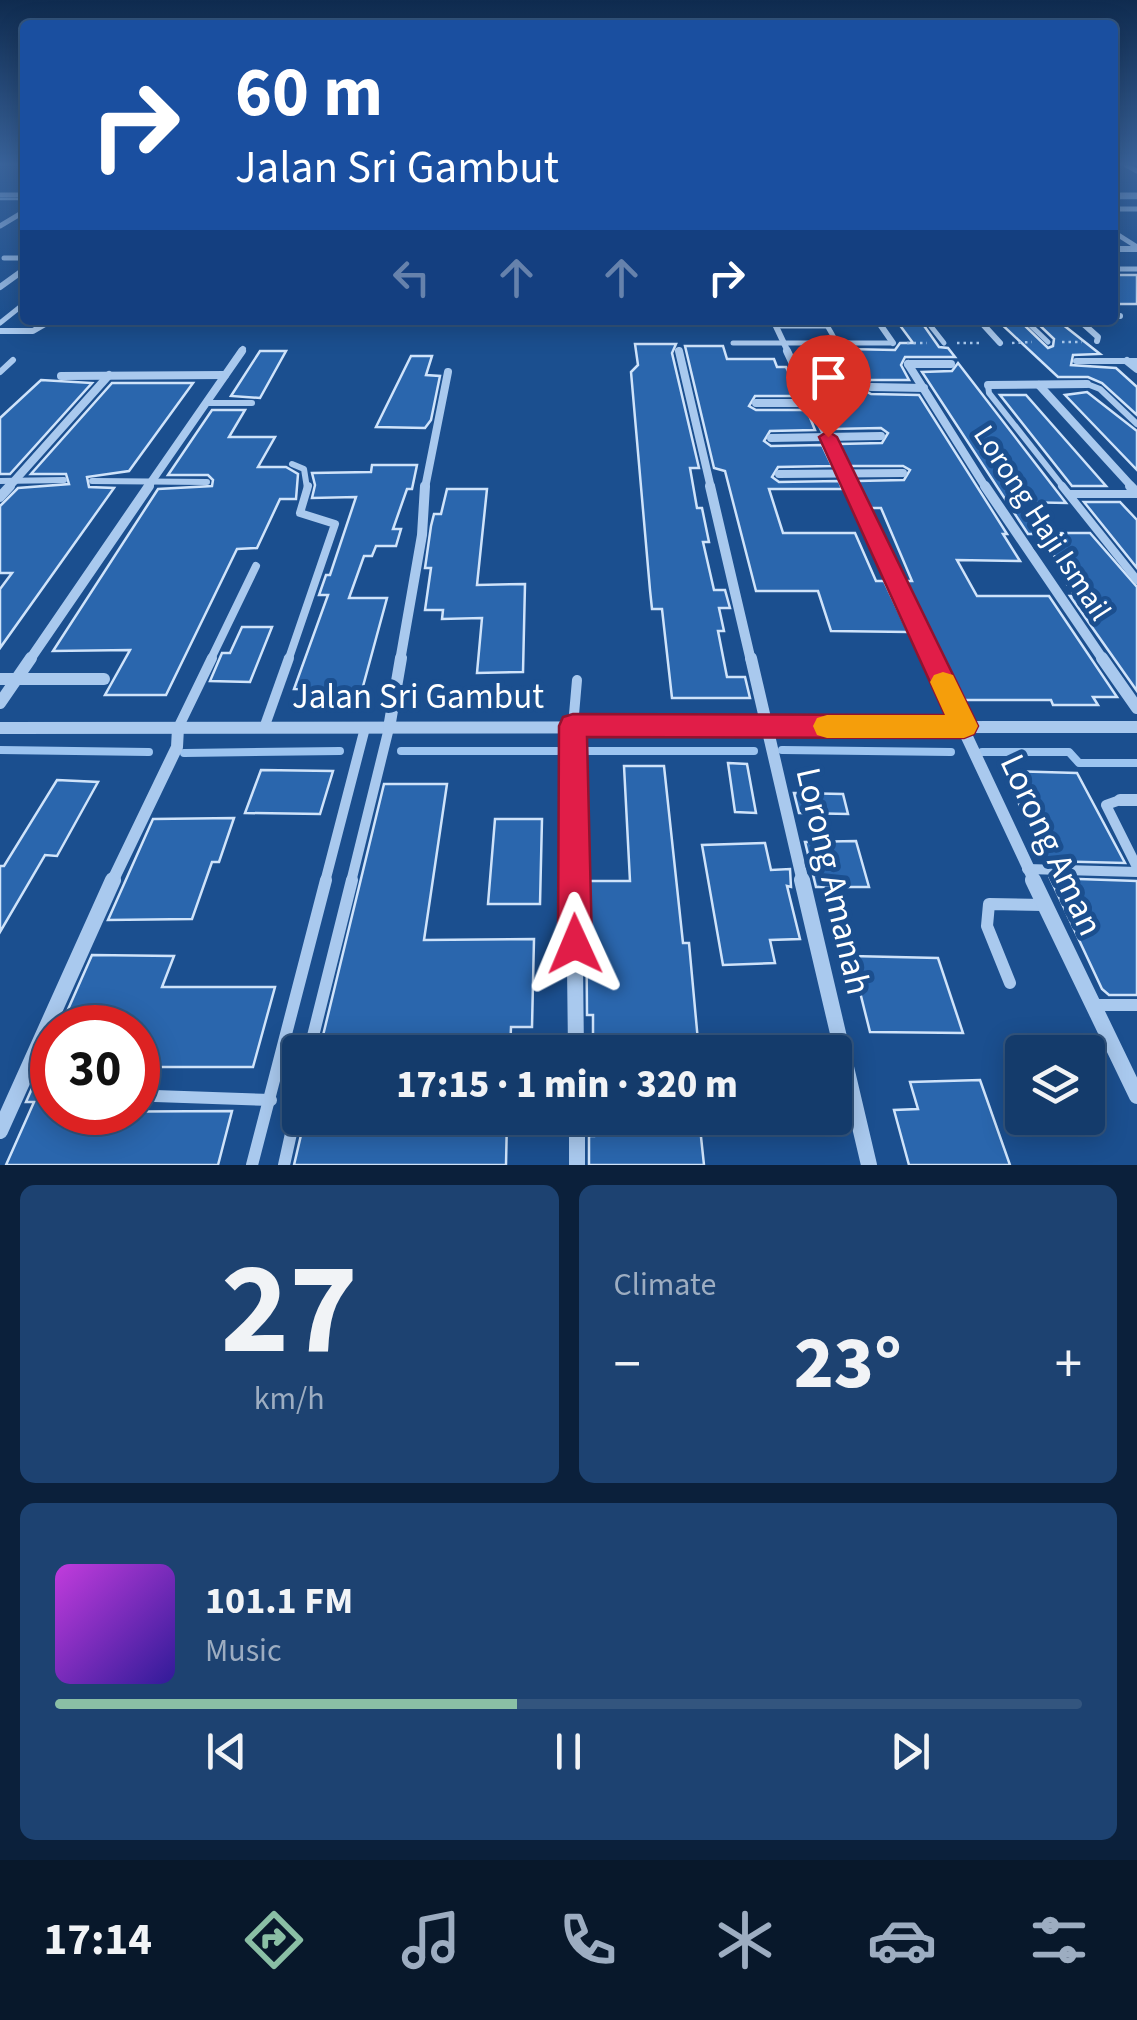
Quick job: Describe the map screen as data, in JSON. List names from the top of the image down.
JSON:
{
  "streets": {
    "street": [
      "Lorong Haji Ismail",
      "Jalan Sri Gambut",
      "Lorong Aman",
      "Lorong Amanah"
    ]
  },
  "crossings": [
    ["Jalan Sri Gambut", "Lorong Aman"],
    ["Jalan Sri Gambut", "Lorong Amanah"]
  ],
  "page": {
    "turn": ["60 m", "Jalan Sri Gambut"],
    "limit": "30",
    "trip": "17:15 · 1 min · 320 m",
    "tile": [
      ["27", "km/h"],
      "Climate"
    ],
    "heat": ["−", "23°", "+"],
    "song": ["101.1 FM", "Music"],
    "tabs": "17:14"
  }
}
